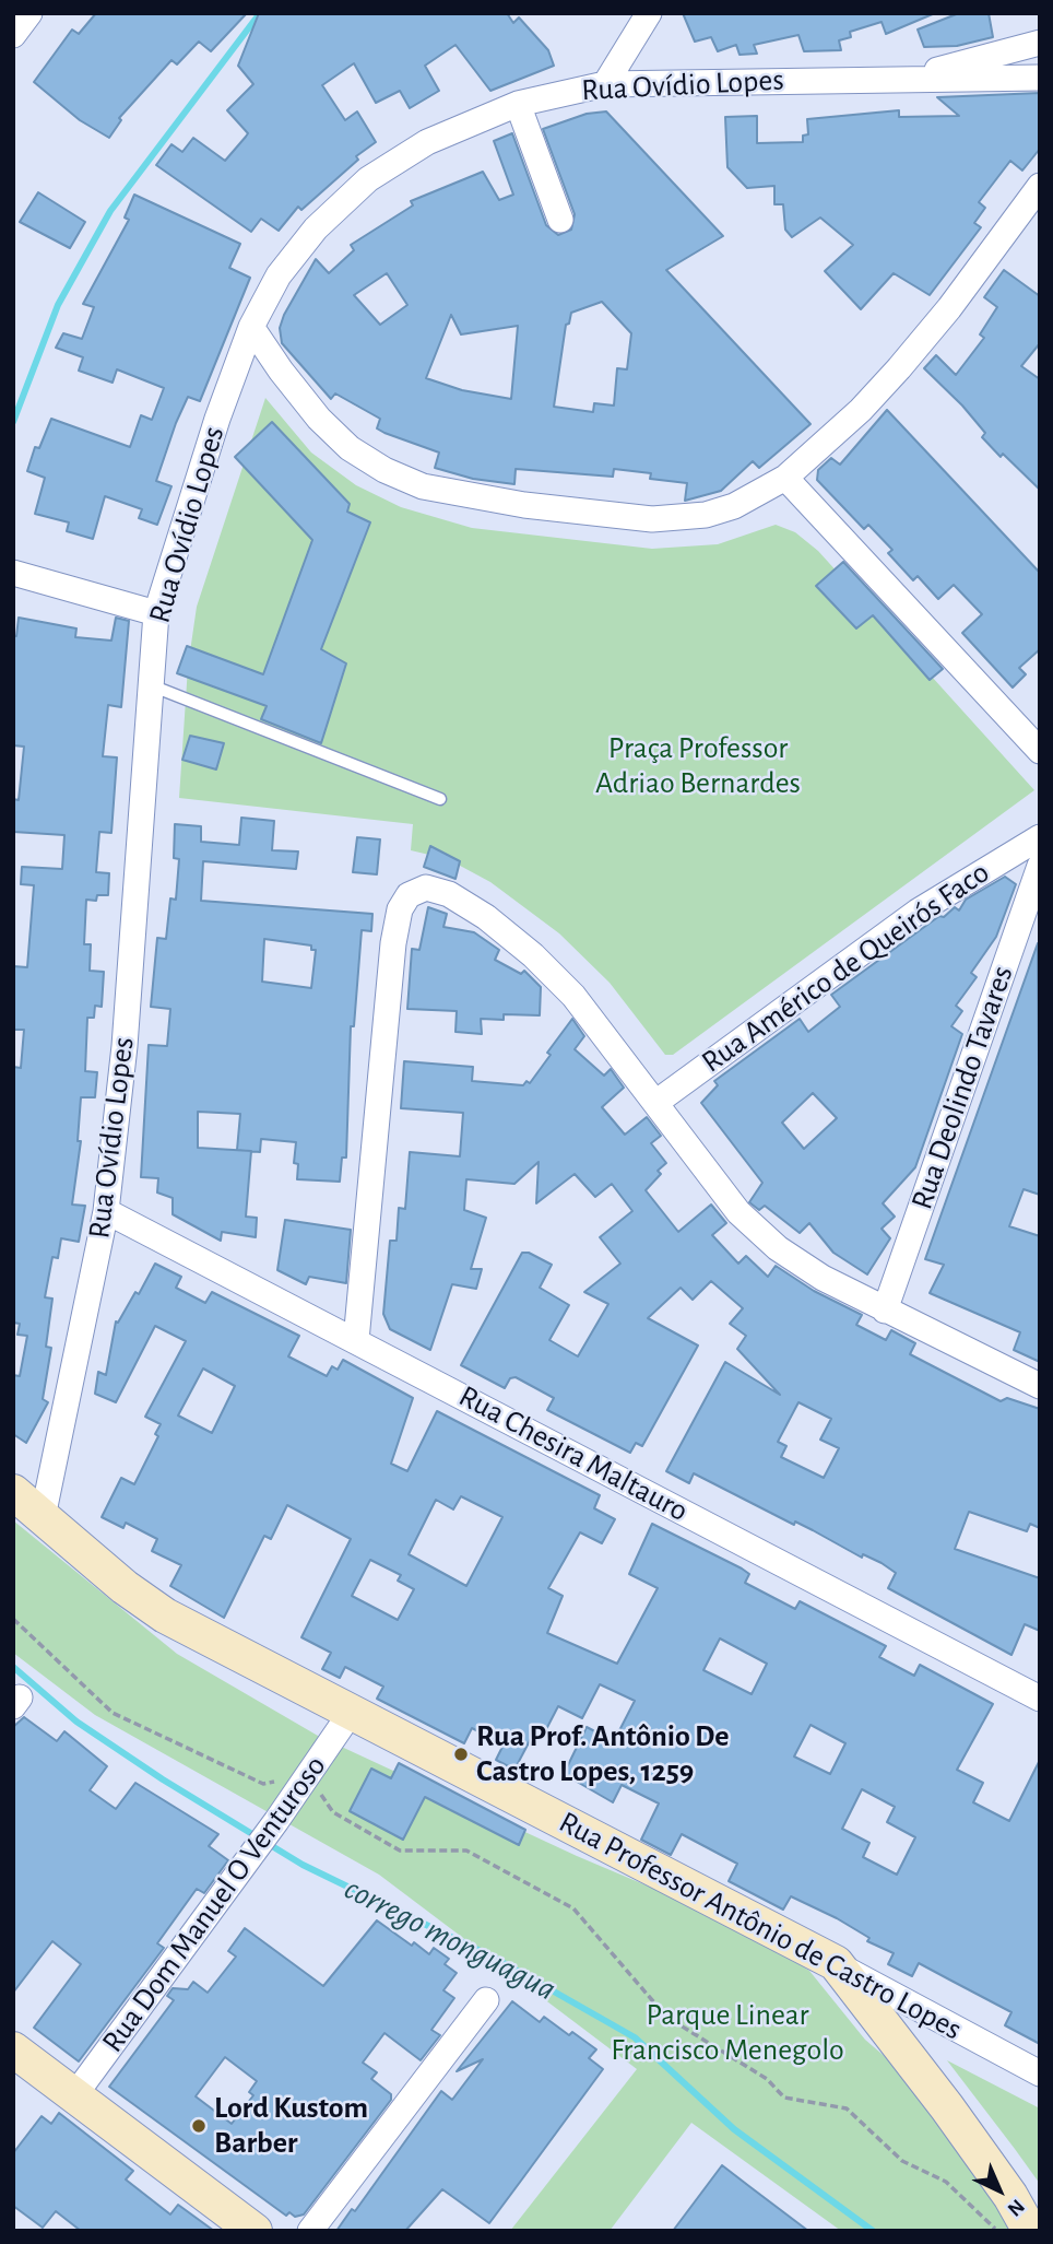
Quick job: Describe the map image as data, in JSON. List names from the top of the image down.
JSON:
{
  "streets": {
    "main road": ["Rua Professor Antônio de Castro Lopes"],
    "street": [
      "Rua Ovídio Lopes",
      "Rua Américo de Queirós Faco",
      "Rua Deolindo Tavares",
      "Rua Chesira Maltauro",
      "Rua Dom Manuel O Venturoso"
    ]
  },
  "crossings": [
    ["Rua Ovídio Lopes", "Rua Chesira Maltauro"],
    ["Rua Ovídio Lopes", "Rua Professor Antônio de Castro Lopes"],
    ["Rua Dom Manuel O Venturoso", "Rua Professor Antônio de Castro Lopes"]
  ],
  "water": ["corrego monguagua"],
  "parks": ["Praça Professor Adriao Bernardes", "Parque Linear Francisco Menegolo"],
  "places": ["Rua Prof. Antônio De Castro Lopes, 1259", "Lord Kustom Barber"],
  "north": "bottom right"
}
